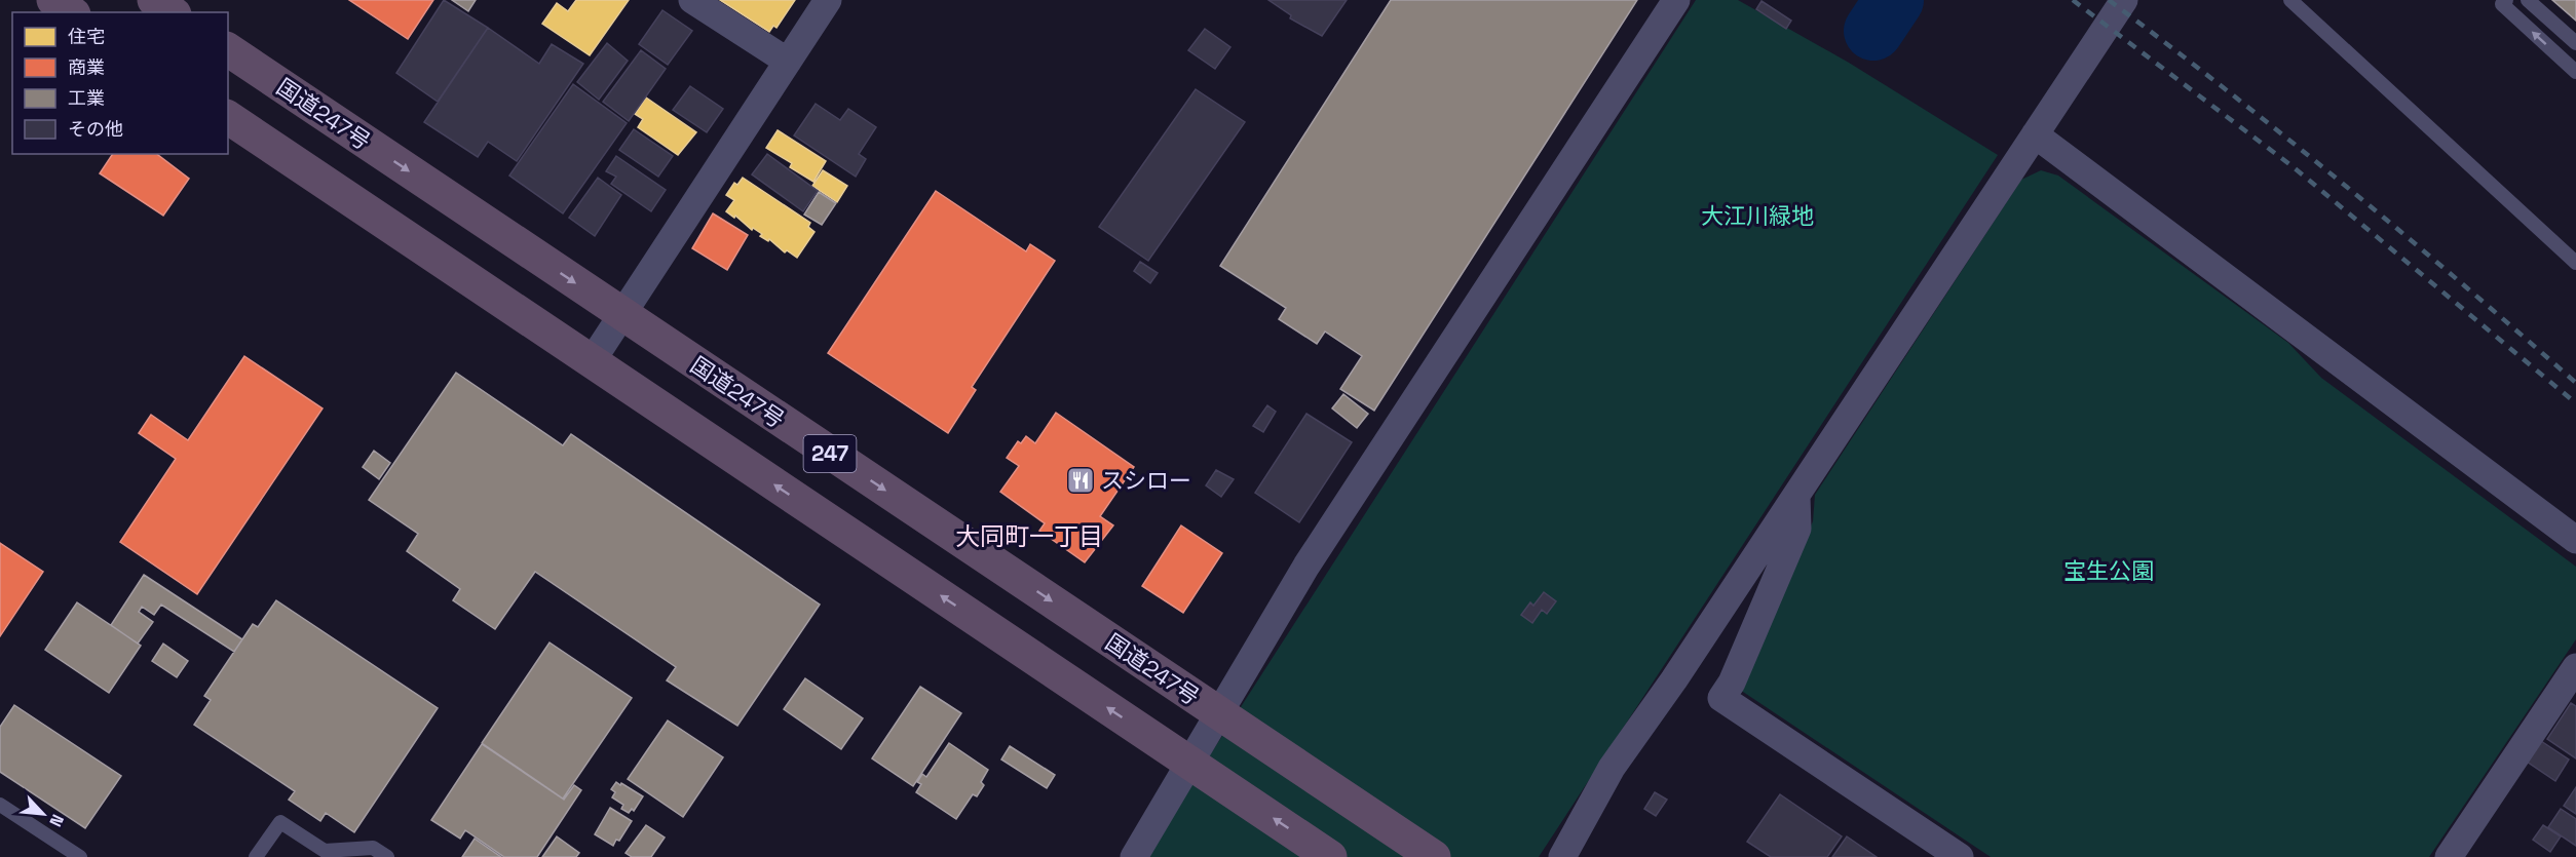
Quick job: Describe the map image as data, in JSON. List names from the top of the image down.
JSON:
{
  "streets": {
    "highway": ["国道247号", "247"]
  },
  "districts": ["大同町一丁目"],
  "parks": ["大江川緑地", "宝生公園"],
  "places": {
    "restaurant": ["スシロー"]
  },
  "legend": [
    "住宅",
    "商業",
    "工業",
    "その他"
  ],
  "north": "bottom right"
}
